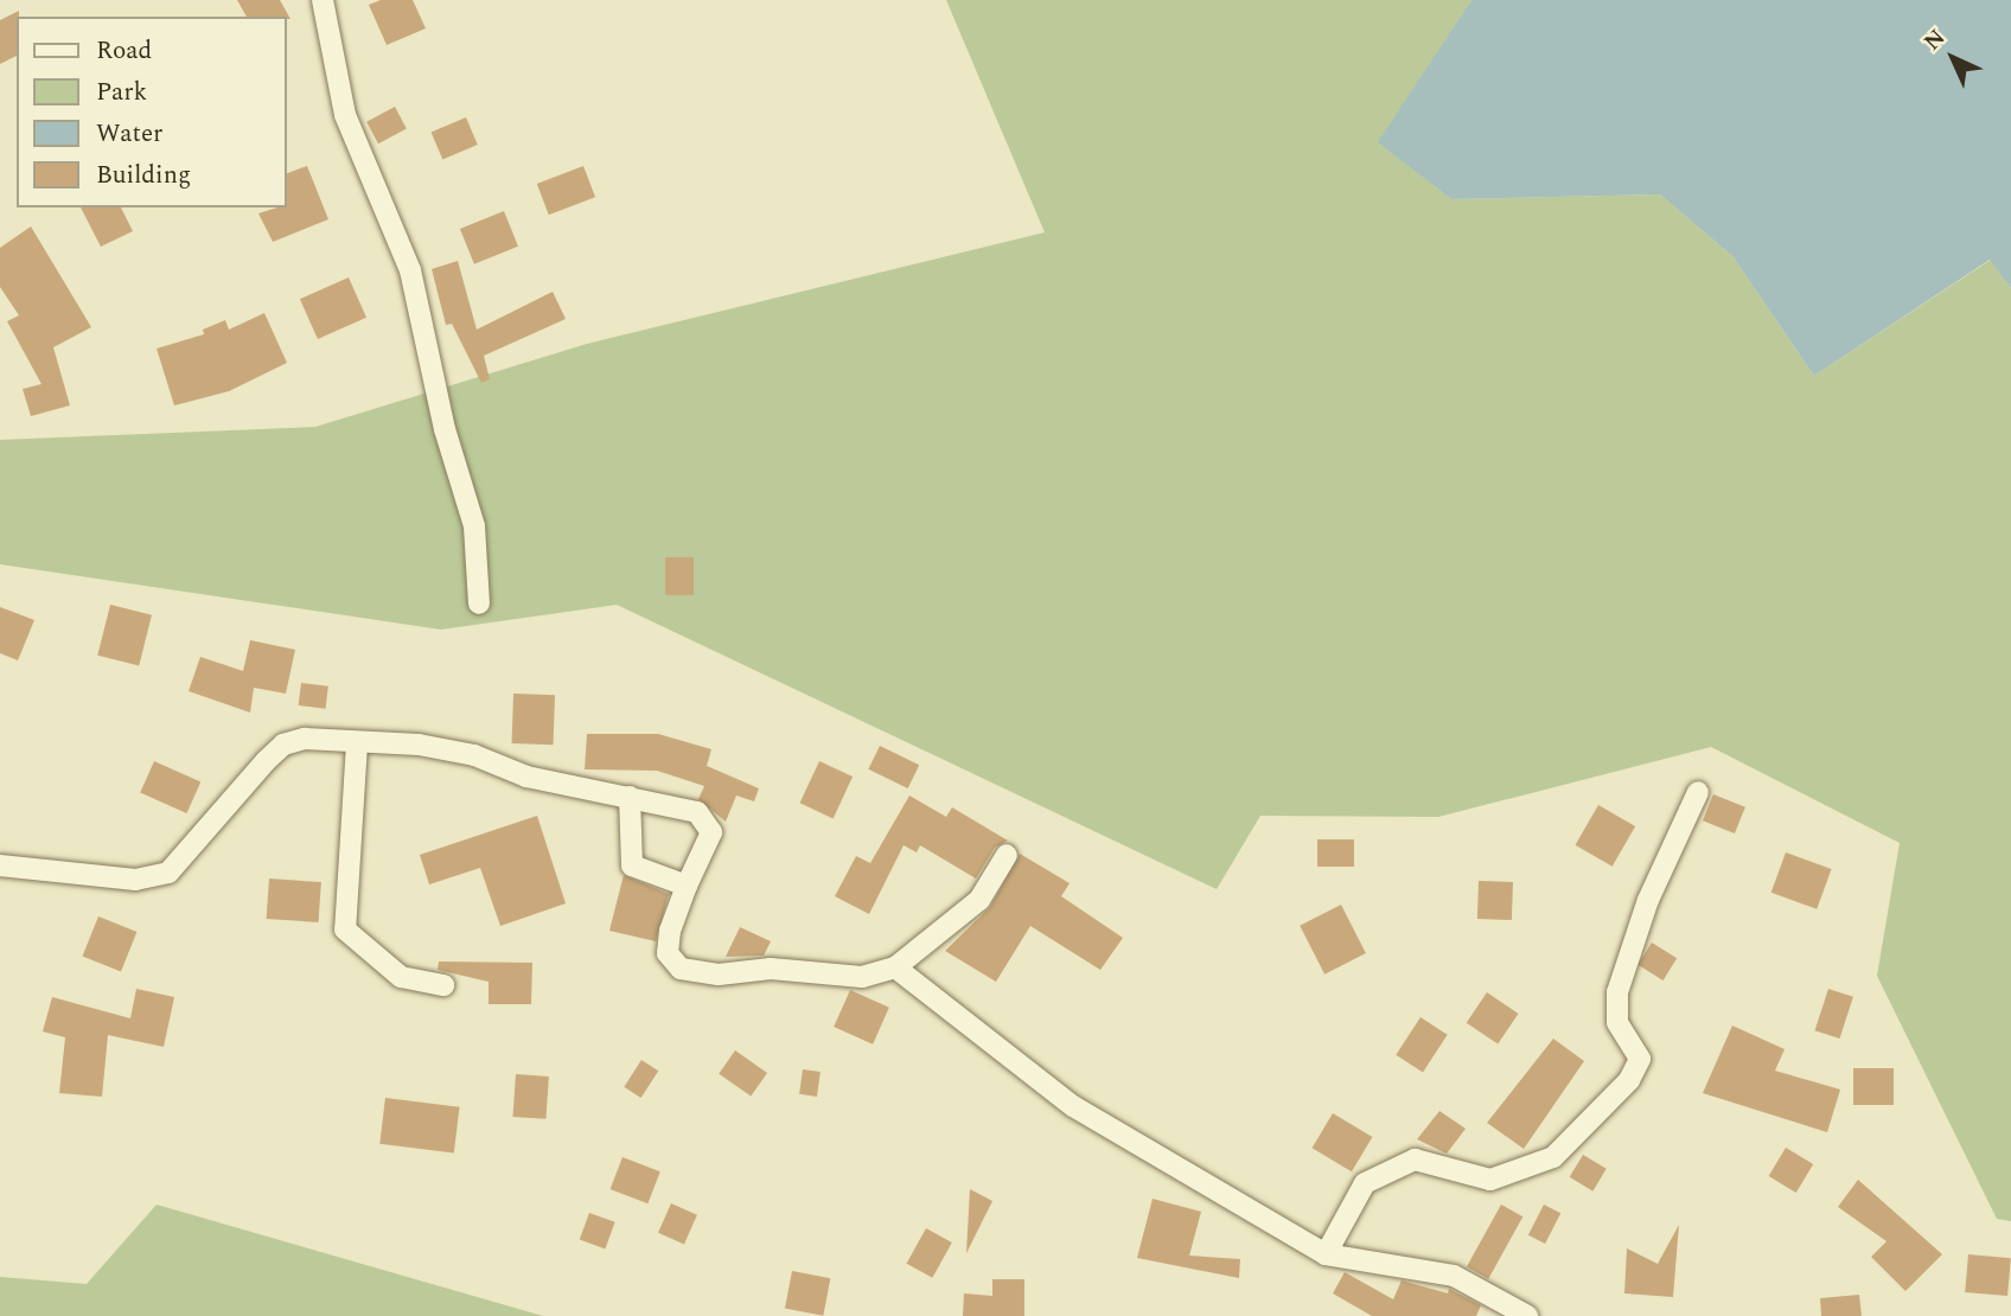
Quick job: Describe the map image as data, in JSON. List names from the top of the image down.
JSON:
{
  "legend": [
    "Road",
    "Park",
    "Water",
    "Building"
  ],
  "north": "top left"
}
